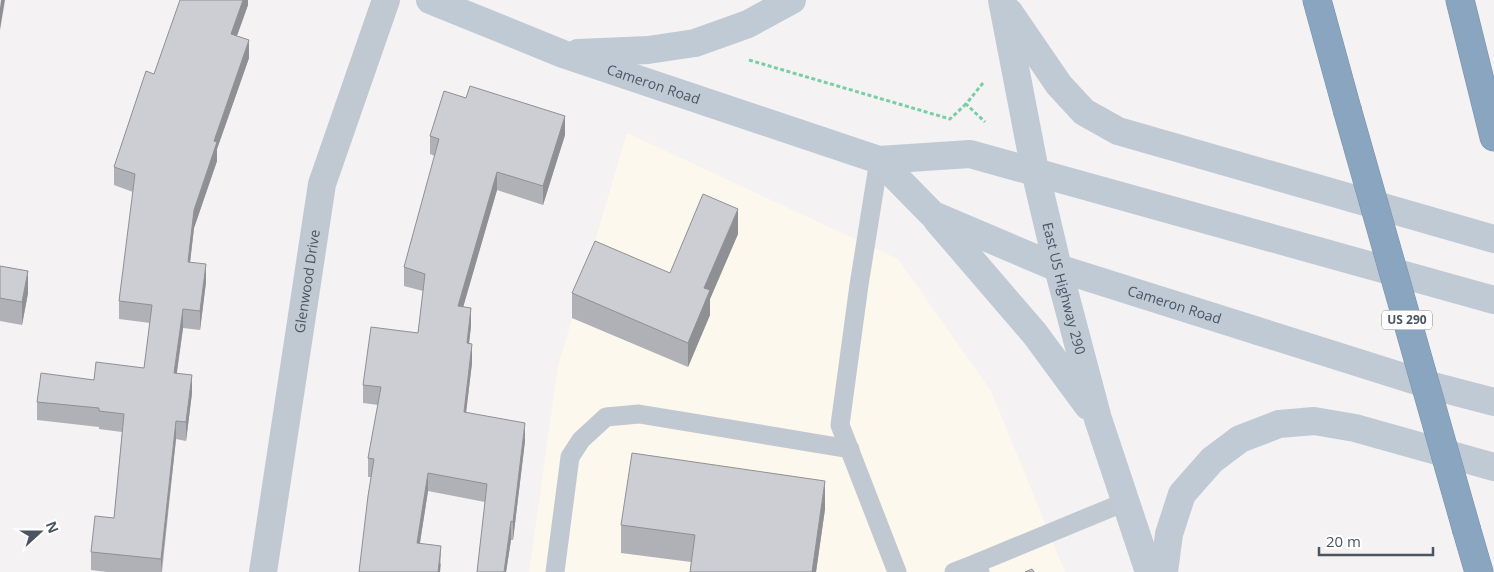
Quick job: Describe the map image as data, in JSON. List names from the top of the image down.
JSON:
{
  "streets": {
    "highway": ["US 290"],
    "main road": ["Cameron Road", "East US Highway 290"],
    "street": ["Glenwood Drive"]
  },
  "crossings": [
    ["Cameron Road", "East US Highway 290"]
  ],
  "scale_bar": "20 m",
  "north": "right"
}
